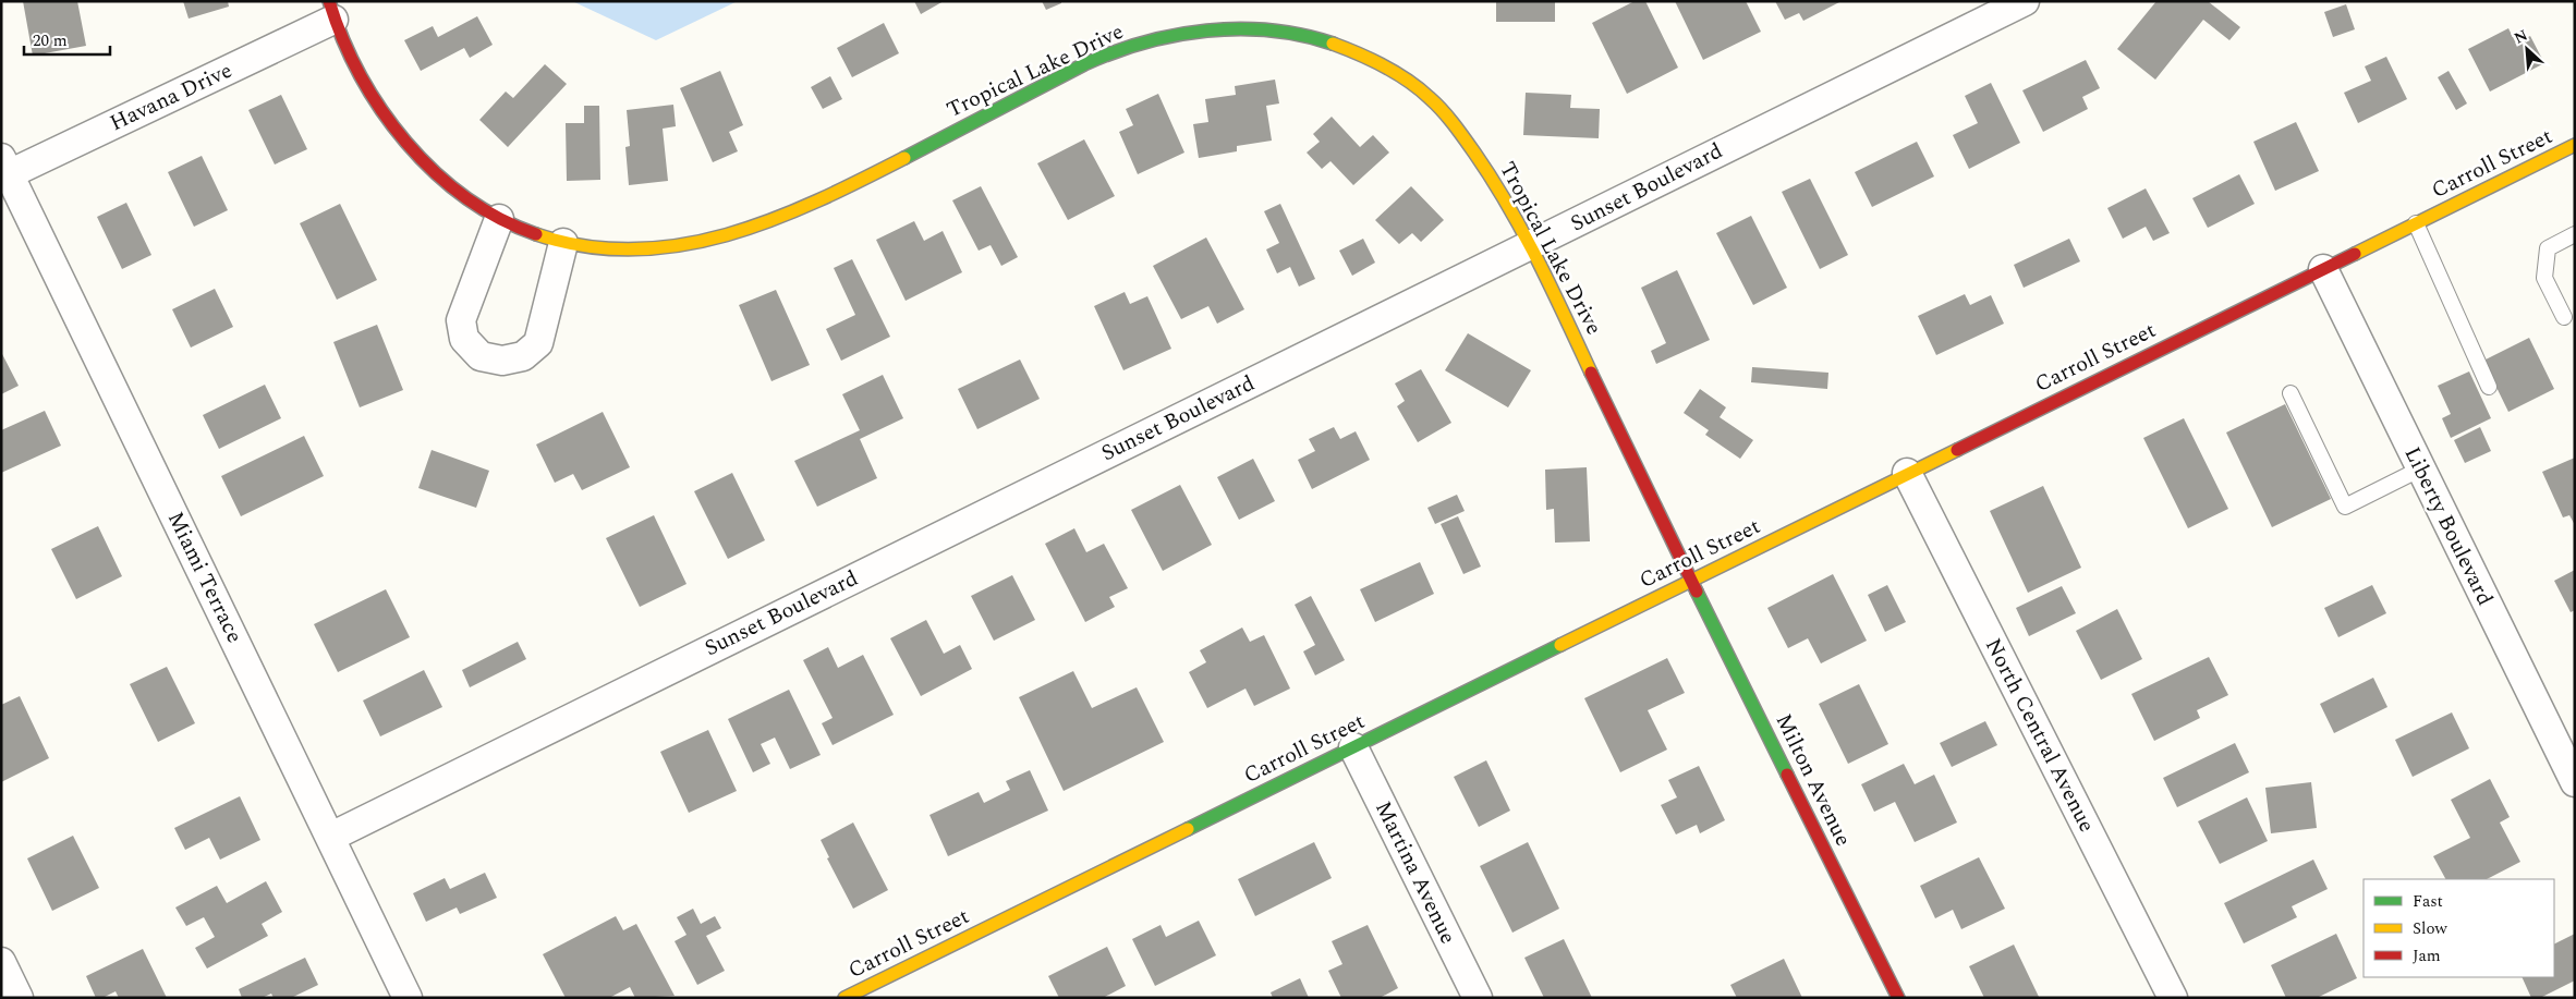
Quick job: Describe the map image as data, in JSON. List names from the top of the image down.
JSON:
{
  "streets": {
    "street": [
      "Tropical Lake Drive",
      "Havana Drive",
      "Carroll Street",
      "Sunset Boulevard",
      "Liberty Boulevard",
      "Miami Terrace",
      "North Central Avenue",
      "Milton Avenue",
      "Martina Avenue"
    ]
  },
  "crossings": [
    ["Tropical Lake Drive", "Havana Drive"],
    ["Tropical Lake Drive", "Carroll Street"],
    ["Tropical Lake Drive", "Sunset Boulevard"],
    ["Tropical Lake Drive", "Milton Avenue"],
    ["Havana Drive", "Miami Terrace"],
    ["Carroll Street", "Liberty Boulevard"],
    ["Carroll Street", "North Central Avenue"],
    ["Carroll Street", "Milton Avenue"],
    ["Carroll Street", "Martina Avenue"],
    ["Sunset Boulevard", "Miami Terrace"]
  ],
  "legend": ["Fast", "Slow", "Jam"],
  "scale_bar": "20 m",
  "north": "top left"
}
